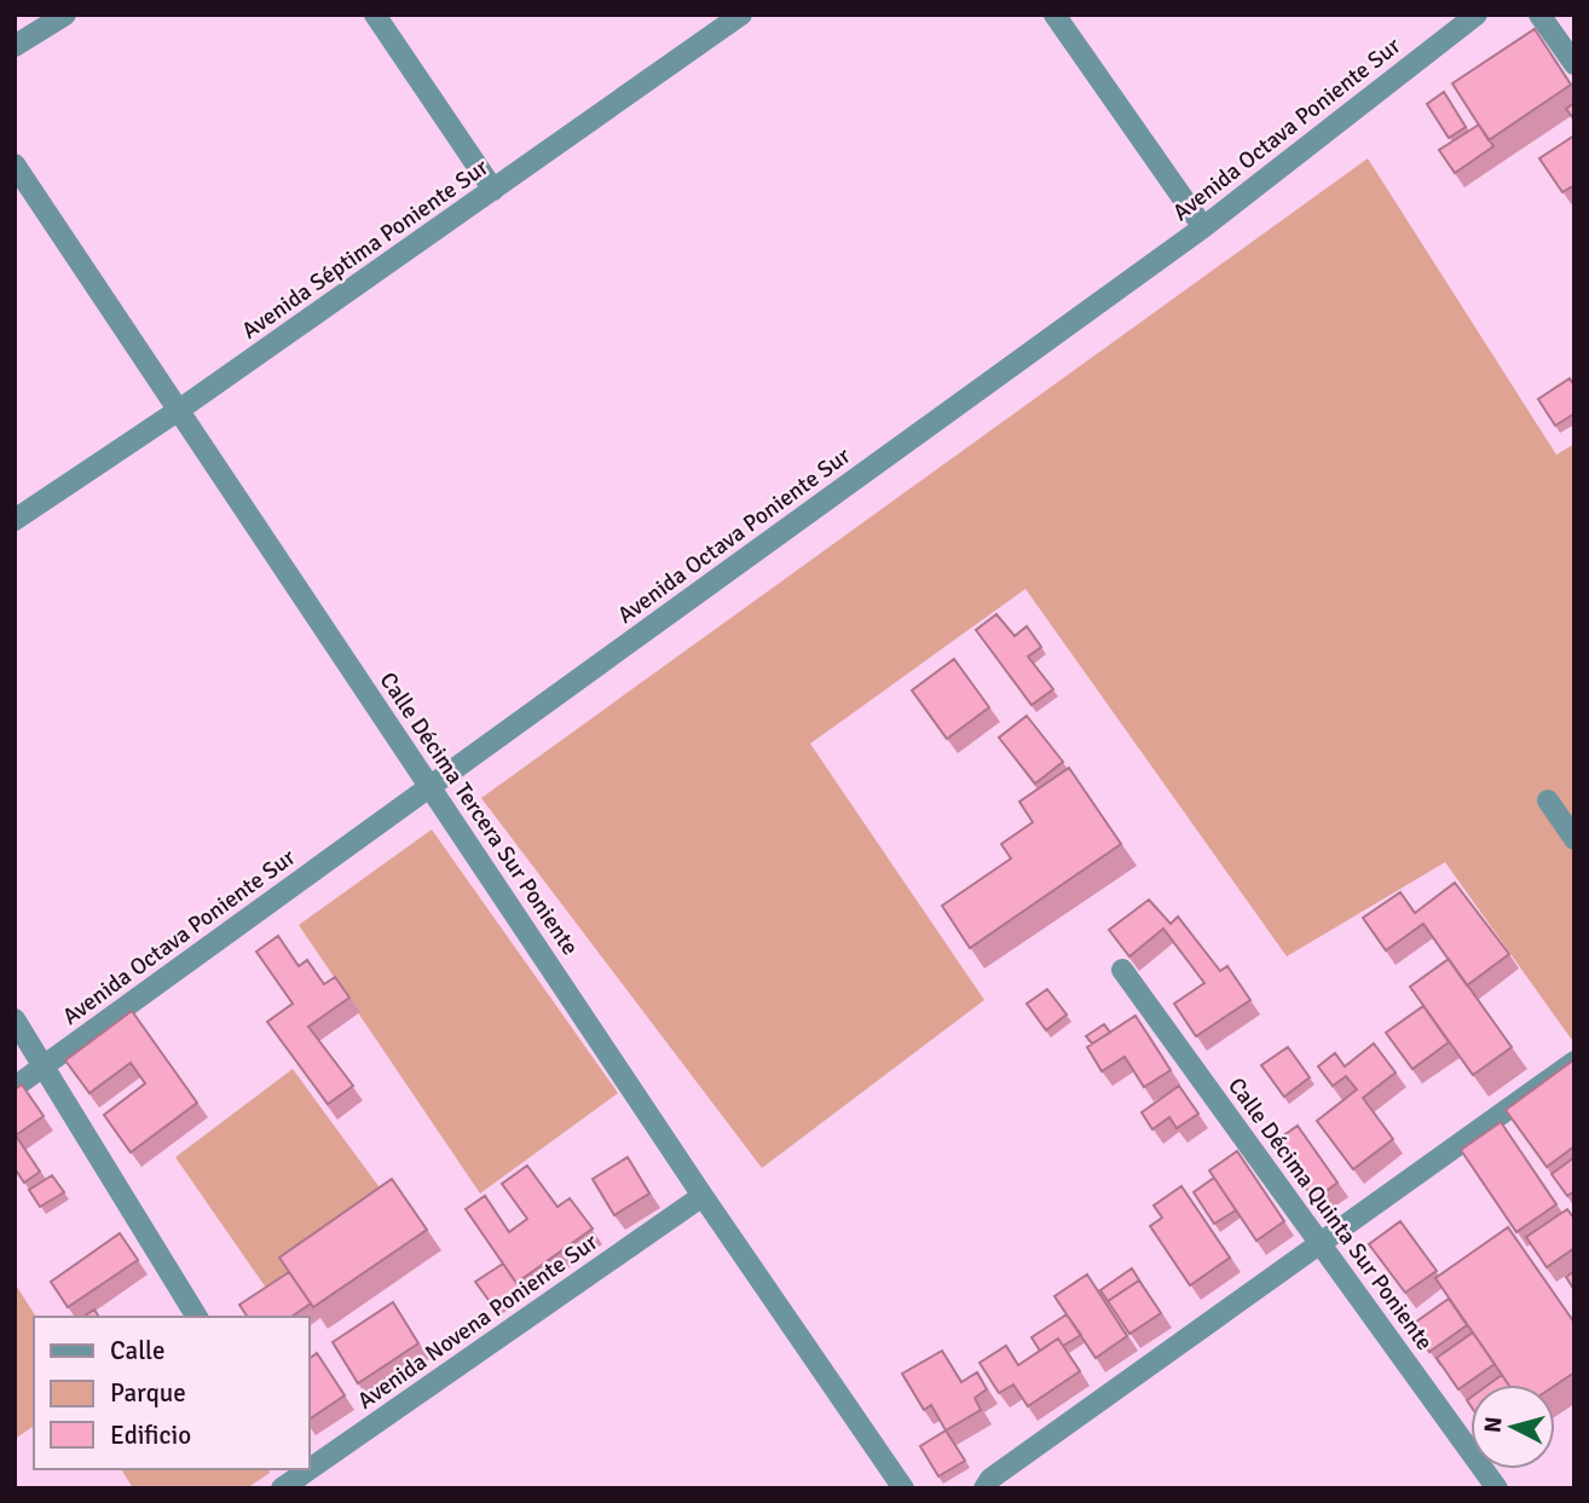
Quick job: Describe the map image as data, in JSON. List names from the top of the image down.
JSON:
{
  "streets": {
    "street": [
      "Avenida Octava Poniente Sur",
      "Avenida Séptima Poniente Sur",
      "Calle Décima Tercera Sur Poniente",
      "Calle Décima Quinta Sur Poniente",
      "Avenida Novena Poniente Sur"
    ]
  },
  "crossings": [
    ["Avenida Octava Poniente Sur", "Calle Décima Tercera Sur Poniente"],
    ["Avenida Séptima Poniente Sur", "Calle Décima Tercera Sur Poniente"],
    ["Calle Décima Tercera Sur Poniente", "Avenida Novena Poniente Sur"]
  ],
  "legend": ["Calle", "Parque", "Edificio"],
  "north": "left"
}
